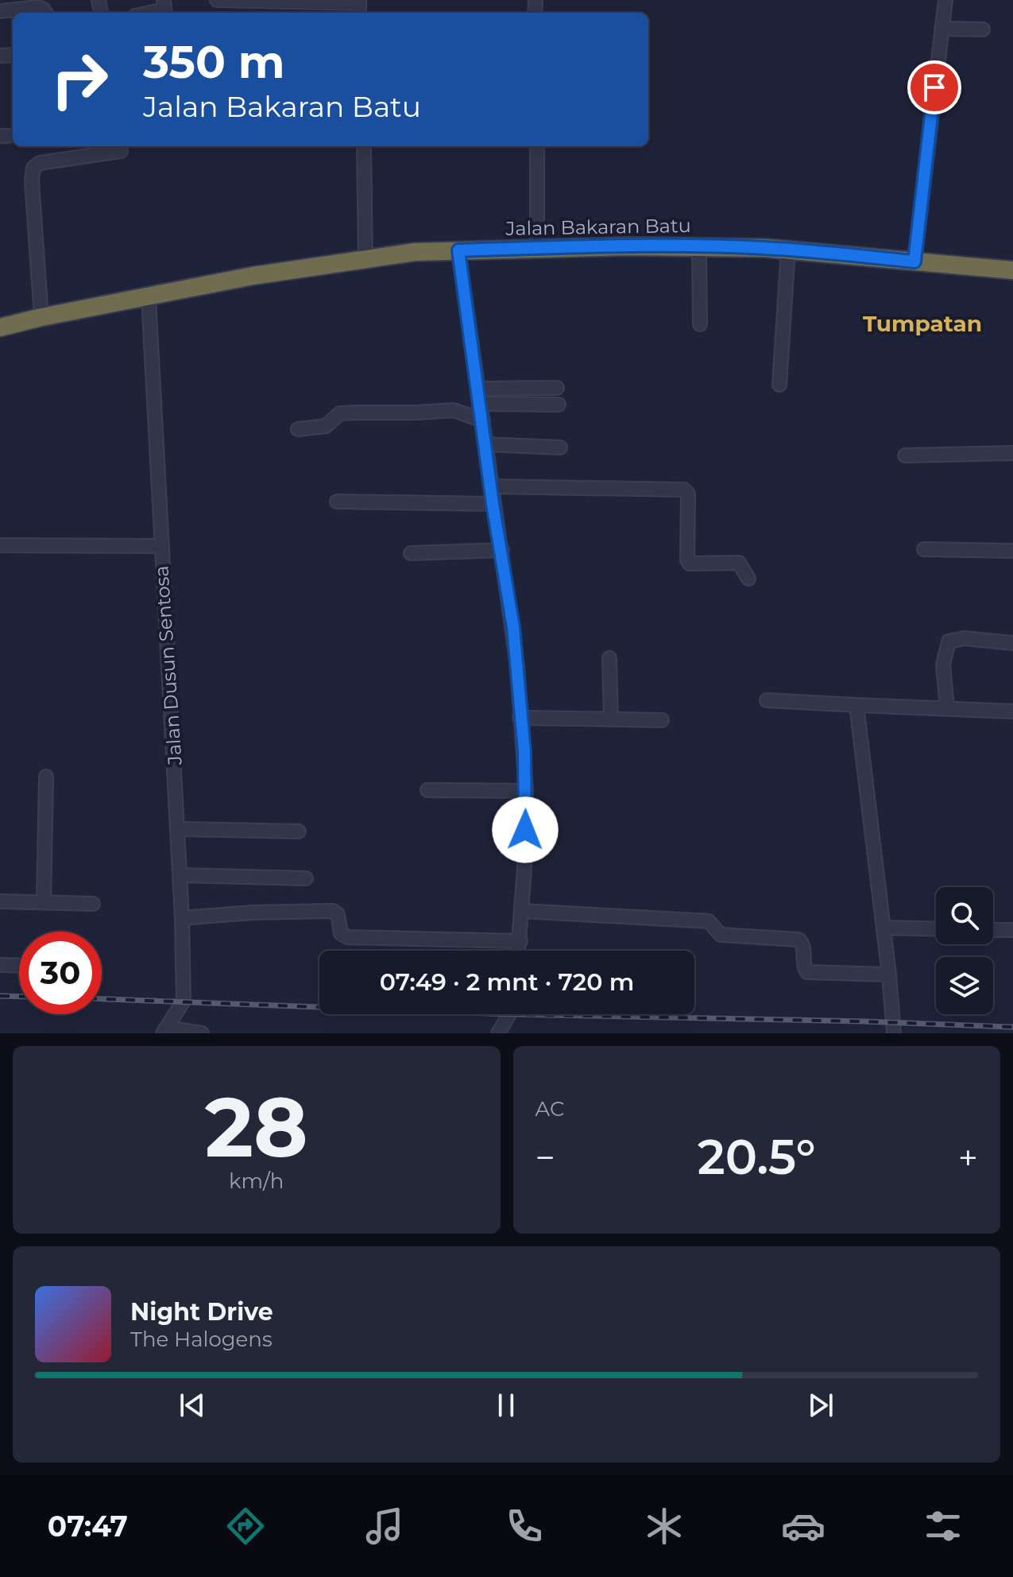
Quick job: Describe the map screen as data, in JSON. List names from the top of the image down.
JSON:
{
  "streets": {
    "highway": ["Jalan Bakaran Batu"],
    "street": ["Jalan Dusun Sentosa"]
  },
  "crossings": [
    ["Jalan Bakaran Batu", "Jalan Dusun Sentosa"]
  ],
  "districts": ["Tumpatan"],
  "page": {
    "turn": ["350 m", "Jalan Bakaran Batu"],
    "limit": "30",
    "trip": "07:49 · 2 mnt · 720 m",
    "tile": [
      ["28", "km/h"],
      "AC"
    ],
    "heat": ["−", "20.5°", "+"],
    "song": ["Night Drive", "The Halogens"],
    "tabs": "07:47"
  }
}
